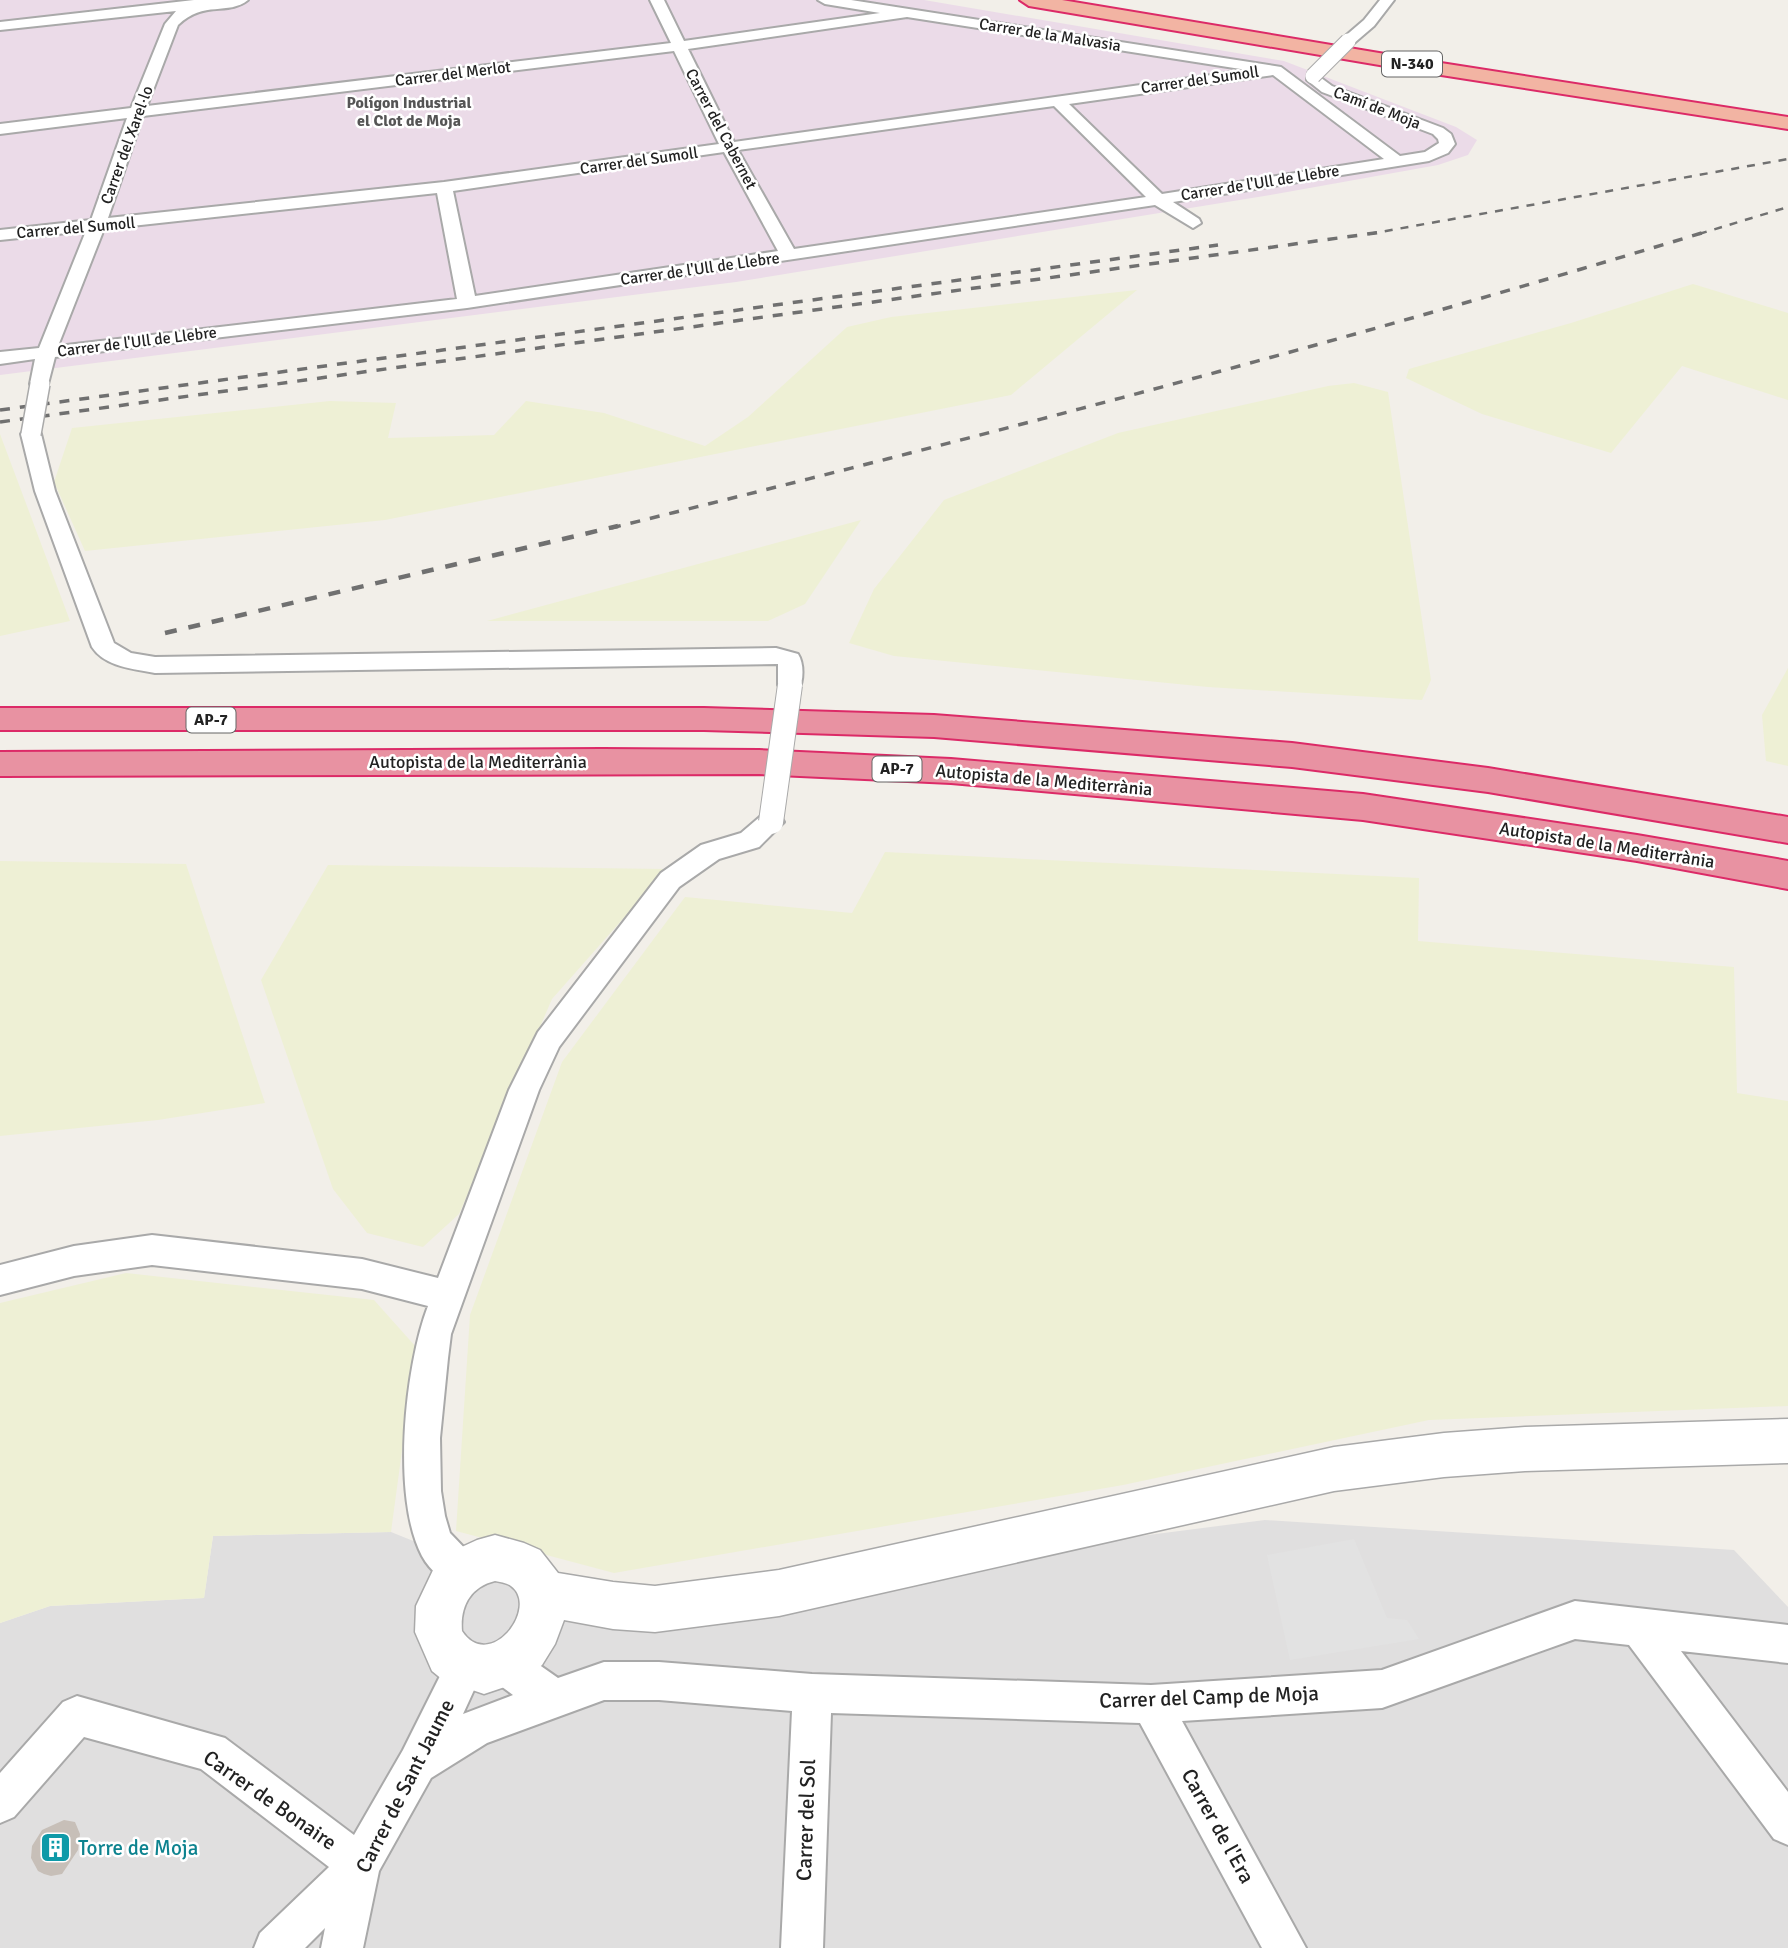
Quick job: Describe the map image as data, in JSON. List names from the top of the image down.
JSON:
{
  "streets": {
    "highway": ["N-340", "AP-7", "Autopista de la Mediterrània"],
    "street": [
      "Carrer de la Malvasia",
      "Carrer del Merlot",
      "Carrer del Sumoll",
      "Camí de Moja",
      "Carrer del Cabernet",
      "Carrer del Xarel·lo",
      "Carrer de l'Ull de Llebre",
      "Carrer del Camp de Moja",
      "Carrer de Sant Jaume",
      "Carrer de Bonaire",
      "Carrer del Sol",
      "Carrer de l'Era"
    ]
  },
  "crossings": [
    ["Carrer de la Malvasia", "Carrer del Merlot"],
    ["Carrer de la Malvasia", "Carrer del Sumoll"],
    ["Carrer del Merlot", "Carrer del Cabernet"],
    ["Carrer del Merlot", "Carrer del Xarel·lo"],
    ["Carrer del Sumoll", "Carrer del Cabernet"],
    ["Carrer del Sumoll", "Carrer del Xarel·lo"],
    ["Camí de Moja", "Carrer de l'Ull de Llebre"],
    ["Carrer del Cabernet", "Carrer de l'Ull de Llebre"],
    ["Carrer del Xarel·lo", "Carrer de l'Ull de Llebre"],
    ["Carrer del Camp de Moja", "Carrer de Sant Jaume"],
    ["Carrer del Camp de Moja", "Carrer del Sol"],
    ["Carrer del Camp de Moja", "Carrer de l'Era"],
    ["Carrer de Sant Jaume", "Carrer de Bonaire"]
  ],
  "districts": ["Polígon Industrial el Clot de Moja"],
  "places": {
    "building": ["Torre de Moja"]
  }
}
